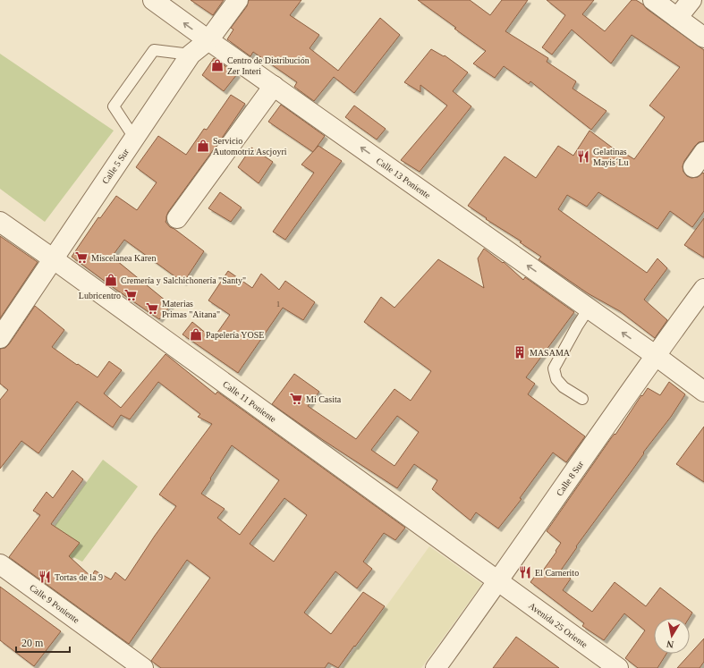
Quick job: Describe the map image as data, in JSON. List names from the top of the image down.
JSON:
{
  "streets": {
    "street": [
      "Calle 5 Sur",
      "Calle 13 Poniente",
      "Calle 11 Poniente",
      "Calle 8 Sur",
      "Calle 9 Poniente",
      "Avenida 25 Oriente"
    ]
  },
  "crossings": [
    ["Calle 5 Sur", "Calle 13 Poniente"],
    ["Calle 5 Sur", "Calle 11 Poniente"],
    ["Calle 13 Poniente", "Calle 8 Sur"],
    ["Calle 11 Poniente", "Calle 8 Sur"],
    ["Calle 11 Poniente", "Avenida 25 Oriente"],
    ["Calle 8 Sur", "Avenida 25 Oriente"]
  ],
  "one_way": ["Calle 13 Poniente"],
  "places": {
    "shop": [
      "Centro de Distribución Zer Interi",
      "Servicio Automotriz Ascjoyri",
      "Cremería y Salchichonería \"Santy\"",
      "Papelería YOSE"
    ],
    "restaurant": ["Gelatinas Mayis´Lu", "El Carnerito", "Tortas de la 9"],
    "supermarket": [
      "Miscelanea Karen",
      "Lubricentro",
      "Materias Primas \"Aitana\"",
      "Mi Casita"
    ],
    "building": ["MASAMA"]
  },
  "house_numbers": ["1"],
  "scale_bar": "20 m",
  "north": "bottom"
}
